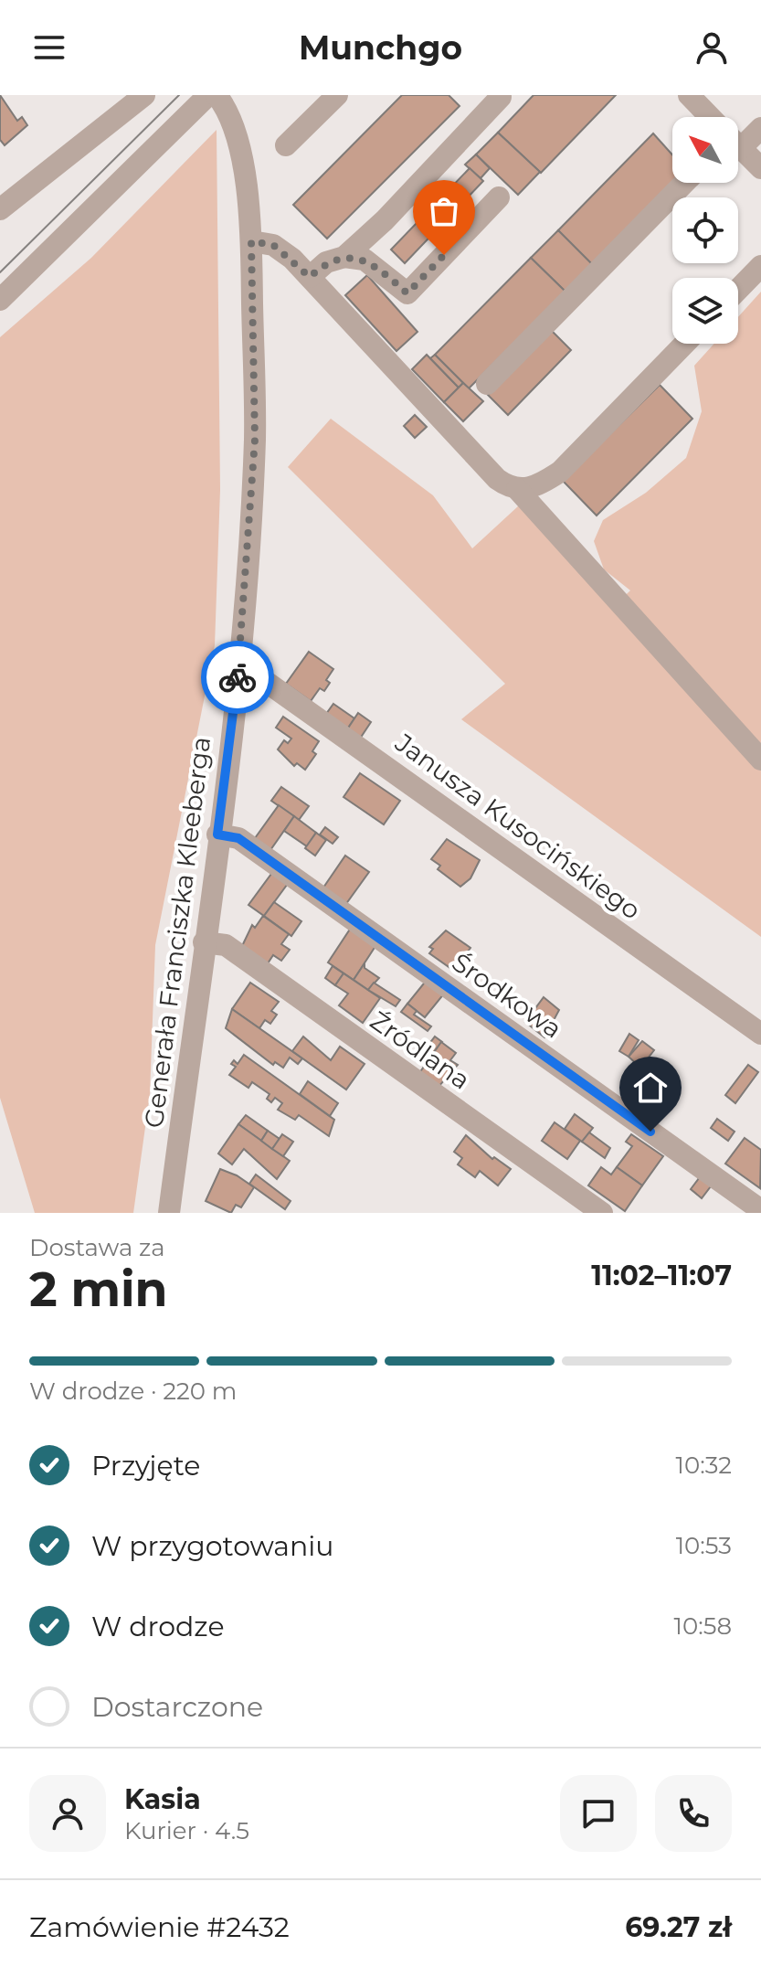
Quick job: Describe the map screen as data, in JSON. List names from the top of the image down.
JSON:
{
  "streets": {
    "street": [
      "Janusza Kusocińskiego",
      "Generała Franciszka Kleeberga",
      "Środkowa",
      "Źródlana"
    ]
  },
  "crossings": [
    ["Janusza Kusocińskiego", "Generała Franciszka Kleeberga"],
    ["Generała Franciszka Kleeberga", "Środkowa"],
    ["Generała Franciszka Kleeberga", "Źródlana"]
  ],
  "north": "top left",
  "page": {
    "header": "Munchgo",
    "heading": ["2 min", "Dostawa za", "11:02–11:07"],
    "panel": [
      "Kasia",
      "Kurier · 4.5",
      "Zamówienie #2432",
      "69.27 zł"
    ],
    "bar": "W drodze · 220 m",
    "list": [
      ["Przyjęte", "10:32"],
      ["W przygotowaniu", "10:53"],
      ["W drodze", "10:58"],
      "Dostarczone"
    ]
  }
}
